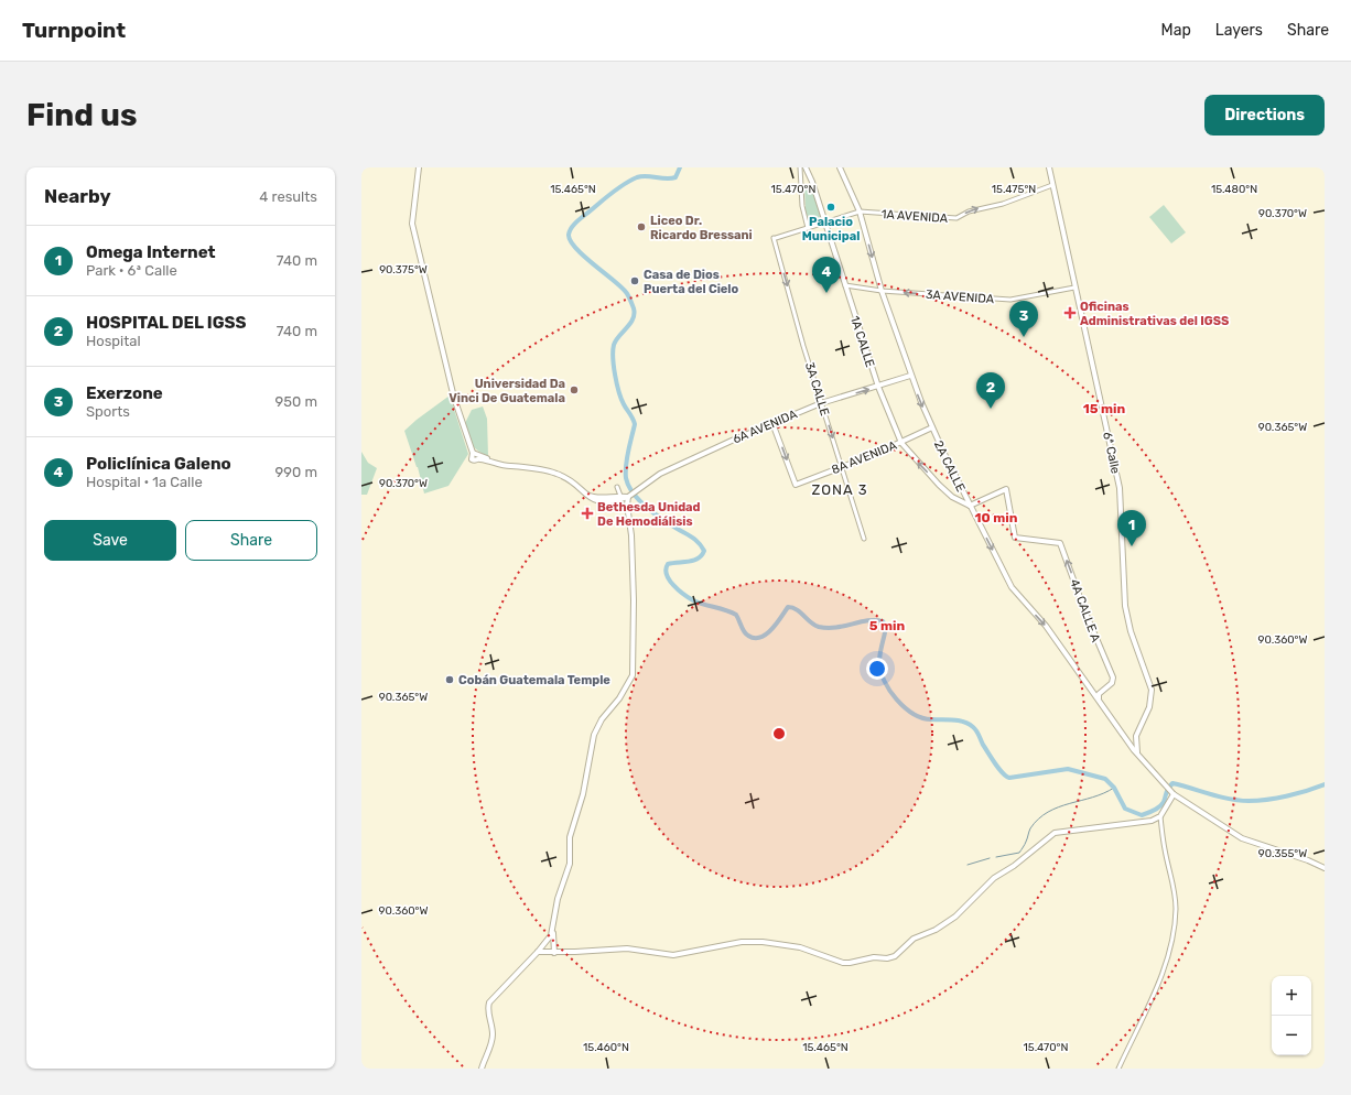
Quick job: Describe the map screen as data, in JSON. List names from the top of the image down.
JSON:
{
  "streets": {
    "main road": [
      "1A CALLE",
      "6A AVENIDA",
      "6ª Calle",
      "8A AVENIDA",
      "2A CALLE",
      "4A CALLE A"
    ],
    "street": ["1A AVENIDA", "3A AVENIDA", "3A CALLE"]
  },
  "crossings": [
    ["1A AVENIDA", "1A CALLE"],
    ["1A AVENIDA", "3A CALLE"],
    ["1A AVENIDA", "6ª Calle"],
    ["1A AVENIDA", "2A CALLE"],
    ["3A AVENIDA", "1A CALLE"],
    ["3A AVENIDA", "6ª Calle"],
    ["3A AVENIDA", "2A CALLE"],
    ["1A CALLE", "6A AVENIDA"],
    ["1A CALLE", "8A AVENIDA"],
    ["1A CALLE", "2A CALLE"],
    ["1A CALLE", "4A CALLE A"],
    ["3A CALLE", "6A AVENIDA"],
    ["3A CALLE", "8A AVENIDA"],
    ["6A AVENIDA", "8A AVENIDA"],
    ["6A AVENIDA", "2A CALLE"],
    ["8A AVENIDA", "2A CALLE"],
    ["2A CALLE", "4A CALLE A"]
  ],
  "one_way": [
    "1A AVENIDA",
    "3A AVENIDA",
    "3A CALLE",
    "2A CALLE"
  ],
  "districts": ["ZONA 3"],
  "places": {
    "other": [
      "Palacio Municipal",
      "Liceo Dr. Ricardo Bressani",
      "Casa de Dios Puerta del Cielo",
      "Universidad Da Vinci De Guatemala",
      "Cobán Guatemala Temple"
    ],
    "health": ["Oficinas Administrativas del IGSS", "Bethesda Unidad De Hemodiálisis"]
  },
  "page": {
    "header": "Turnpoint",
    "nav": ["Map", "Layers", "Share"],
    "buttons": [
      "Directions",
      ["Save", "Share"]
    ],
    "title": "Find us",
    "heading": ["Nearby", "4 results"],
    "list": [
      {
        "mark": "1",
        "name": "Omega Internet",
        "note": "Park · 6ª Calle",
        "value": "740 m"
      },
      {
        "mark": "2",
        "name": "HOSPITAL DEL IGSS",
        "note": "Hospital",
        "value": "740 m"
      },
      {
        "mark": "3",
        "name": "Exerzone",
        "note": "Sports",
        "value": "950 m"
      },
      {
        "mark": "4",
        "name": "Policlínica Galeno",
        "note": "Hospital · 1a Calle",
        "value": "990 m"
      }
    ],
    "pins": [
      "4",
      "3",
      "2",
      "1"
    ],
    "map_buttons": ["+", "−"]
  },
  "coordinates": [
    "15.465°N",
    "15.470°N",
    "15.475°N",
    "15.480°N",
    "90.370°W",
    "90.375°W",
    "90.365°W",
    "90.360°W",
    "90.355°W",
    "15.460°N"
  ],
  "rings": ["15 min", "10 min", "5 min"]
}
